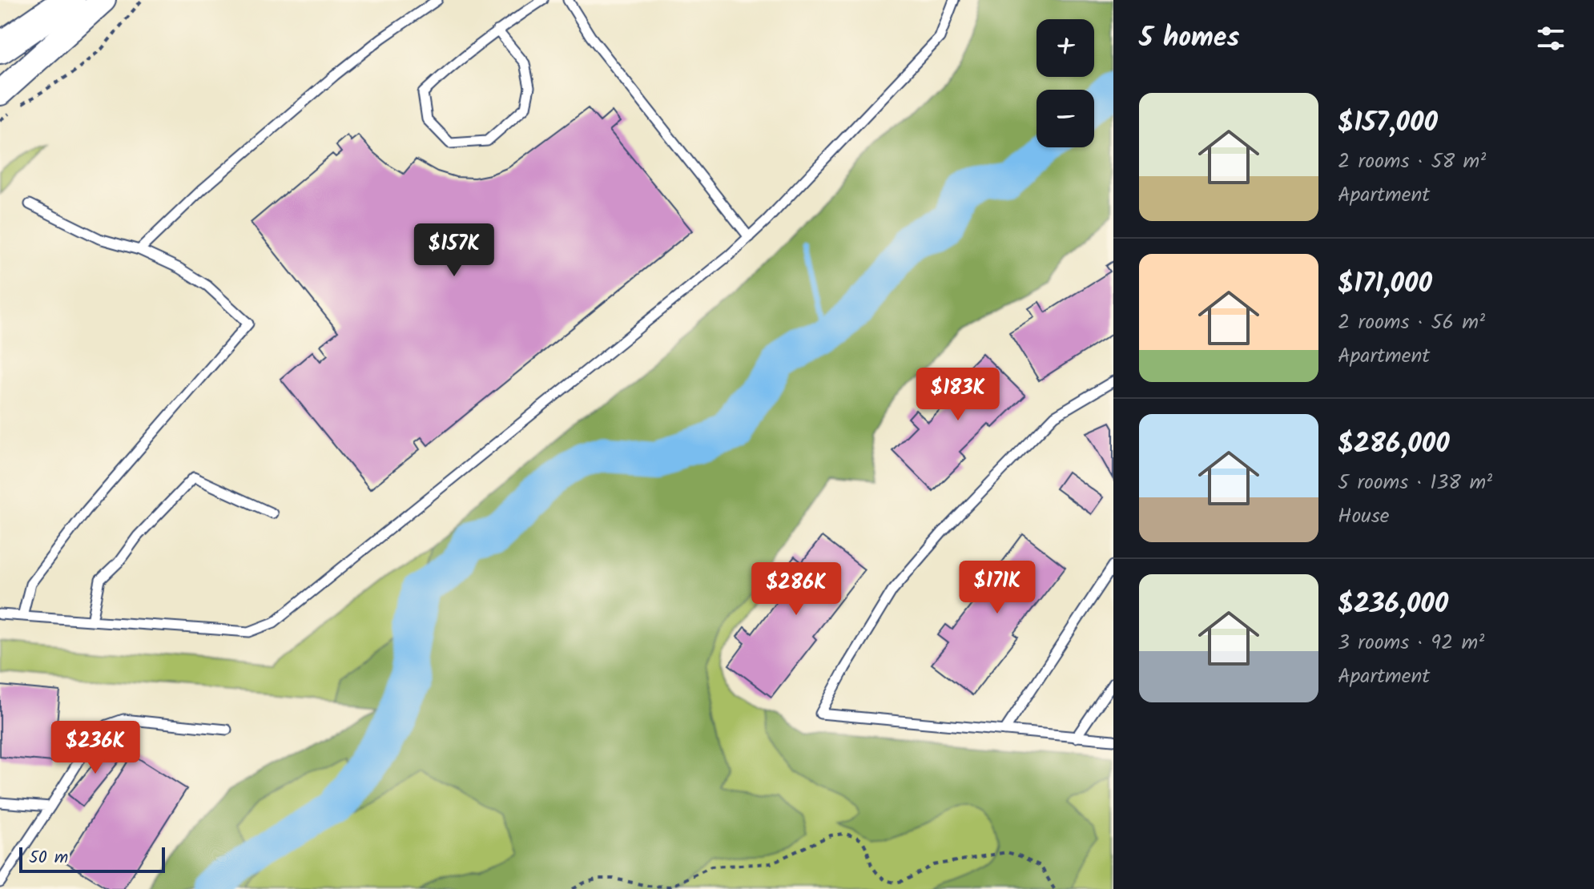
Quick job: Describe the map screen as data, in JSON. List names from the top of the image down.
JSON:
{
  "scale_bar": "50 m",
  "page": {
    "heading": "5 homes",
    "map_buttons": ["+", "−"],
    "list": [
      {
        "name": "$157,000",
        "note": "2 rooms · 58 m² · Apartment"
      },
      {
        "name": "$171,000",
        "note": "2 rooms · 56 m² · Apartment"
      },
      {
        "name": "$286,000",
        "note": "5 rooms · 138 m² · House"
      },
      {
        "name": "$236,000",
        "note": "3 rooms · 92 m² · Apartment"
      }
    ],
    "price": [
      "$157K",
      "$183K",
      "$171K",
      "$286K",
      "$236K"
    ],
    "scale": "50 m"
  }
}
